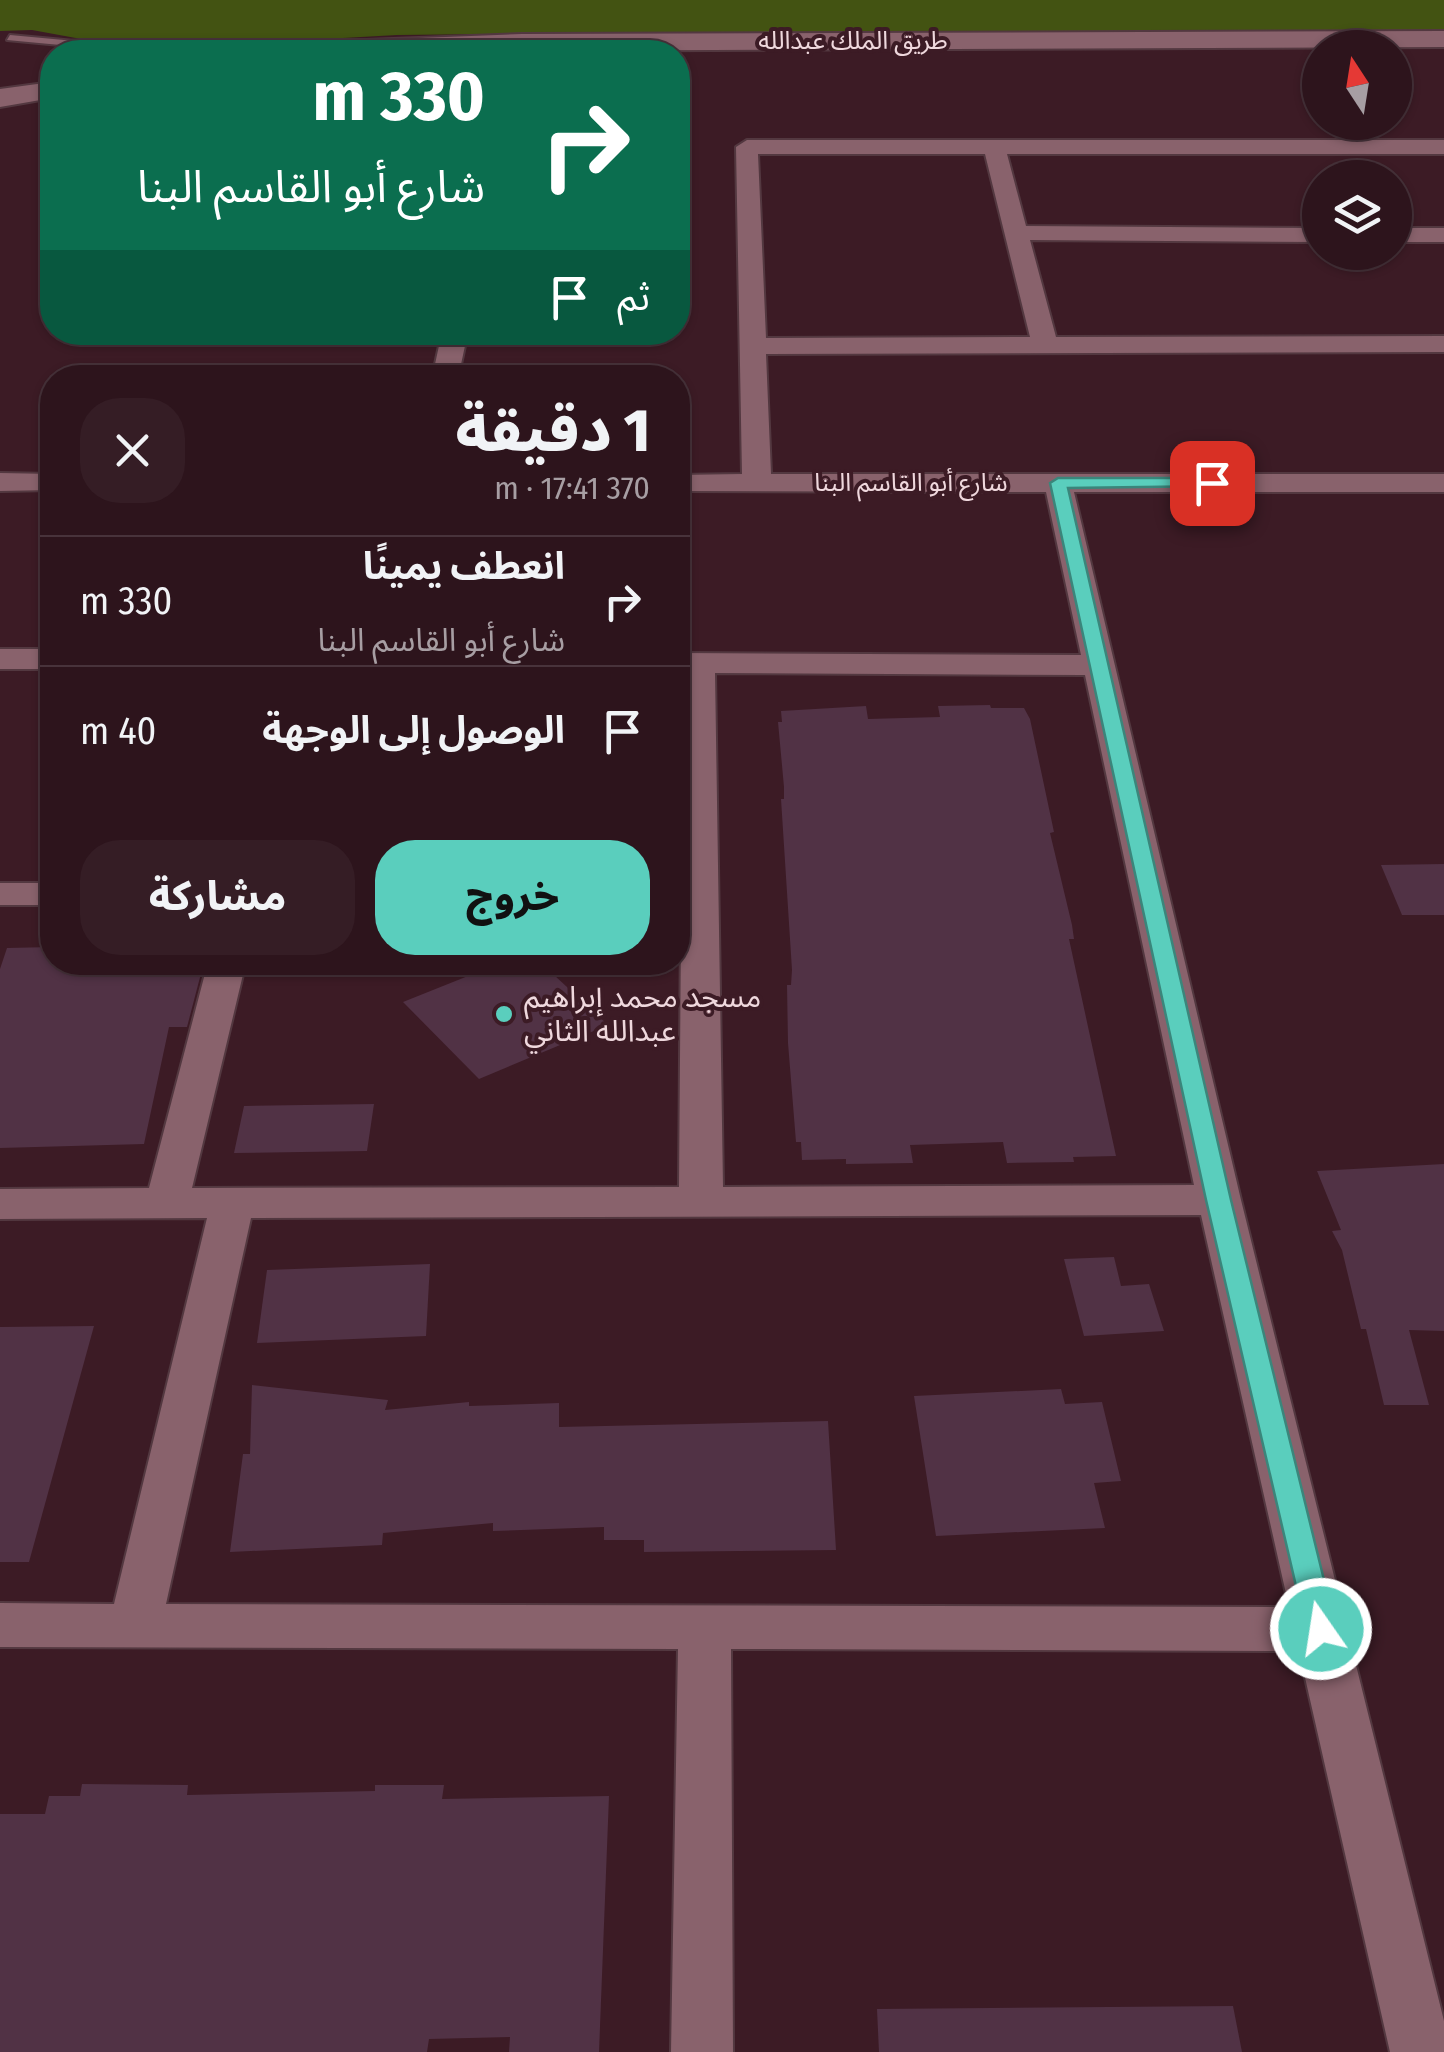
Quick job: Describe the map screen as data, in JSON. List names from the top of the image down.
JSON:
{
  "streets": {
    "street": ["طريق الملك عبدالله", "شارع أبو القاسم البنا"]
  },
  "places": ["مسجد محمد إبراهيم عبدالله الثاني"],
  "north": "top",
  "page": {
    "turn": ["330 m", "شارع أبو القاسم البنا"],
    "then": "ثم",
    "heading": ["1 دقيقة", "370 m · 17:41"],
    "list": [
      {
        "name": "انعطف يمينًا",
        "note": "شارع أبو القاسم البنا",
        "value": "330 m"
      },
      {
        "name": "الوصول إلى الوجهة",
        "value": "40 m"
      }
    ],
    "buttons": ["خروج", "مشاركة"]
  }
}
